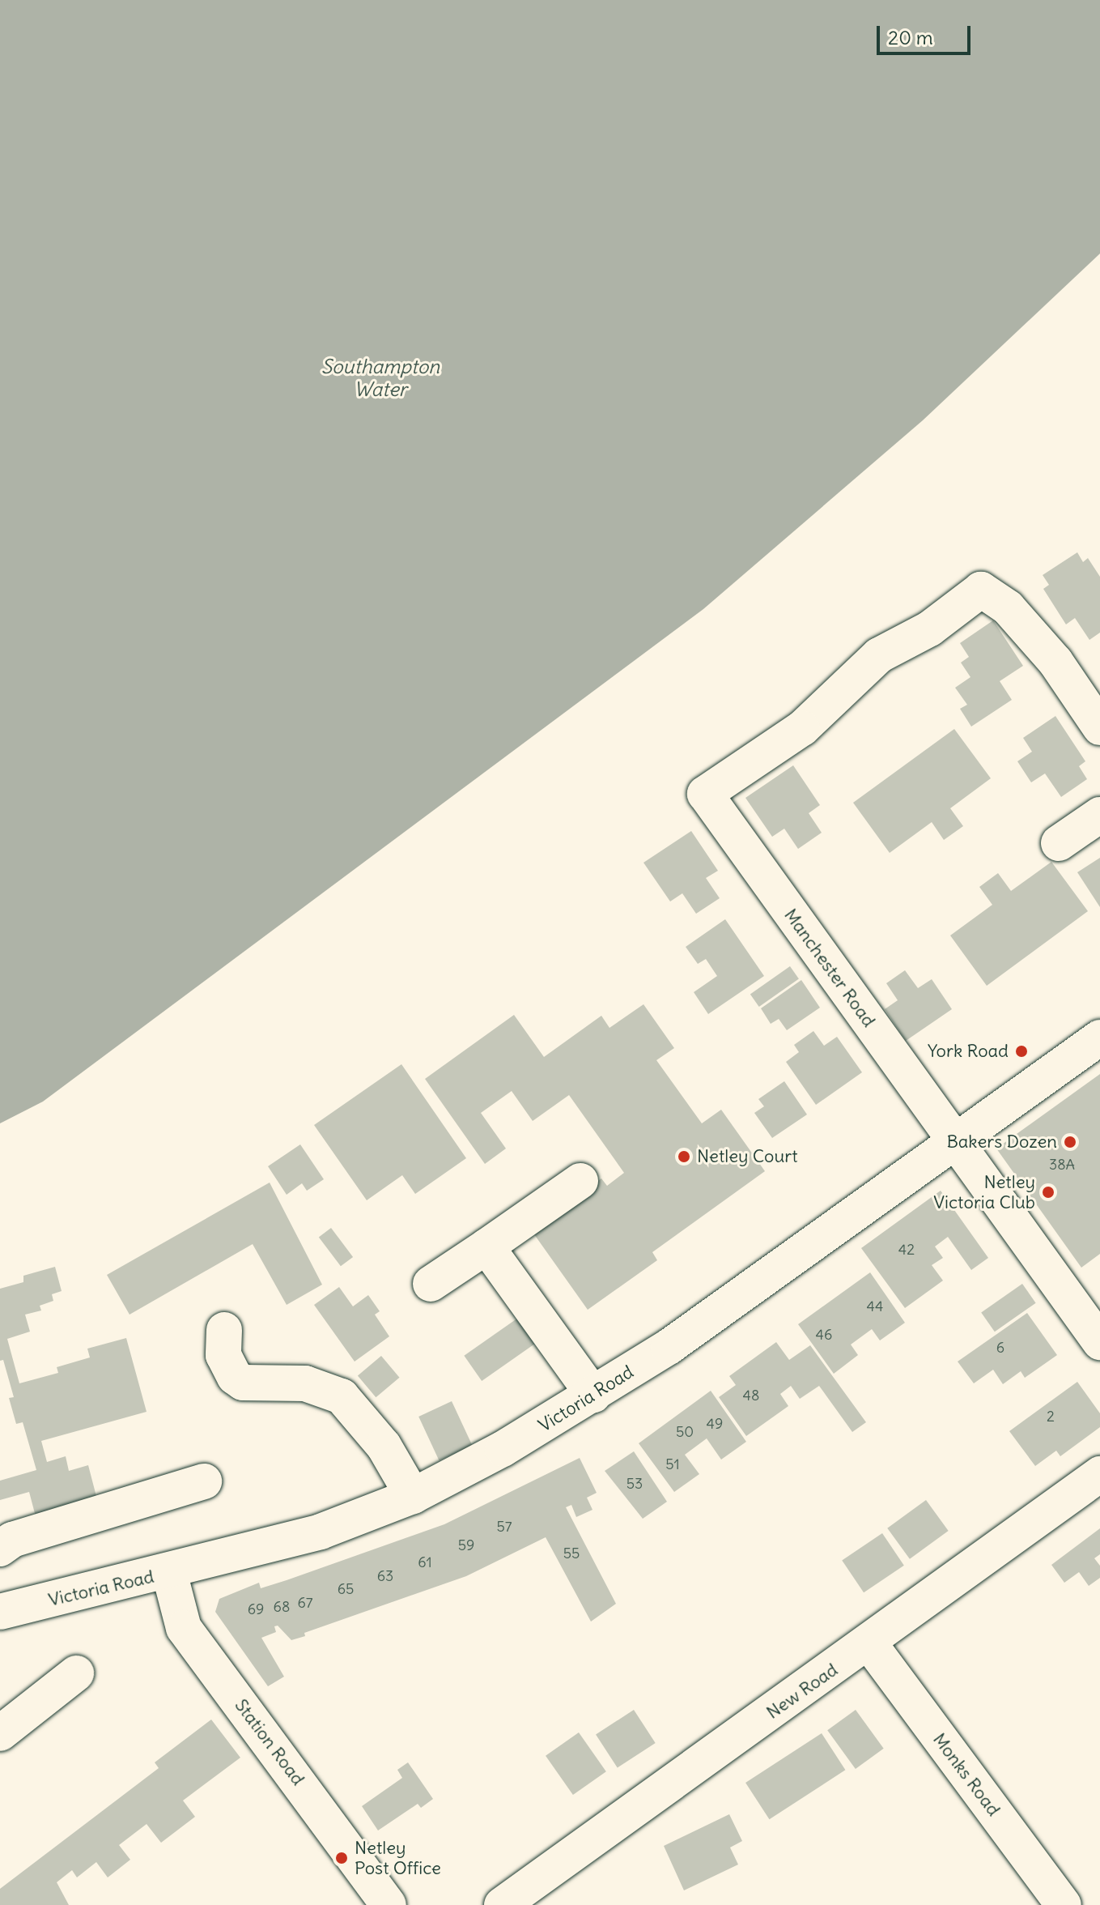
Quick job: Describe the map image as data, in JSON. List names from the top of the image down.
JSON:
{
  "streets": {
    "street": [
      "Manchester Road",
      "Victoria Road",
      "New Road",
      "Station Road",
      "Monks Road"
    ]
  },
  "crossings": [
    ["Manchester Road", "Victoria Road"],
    ["Victoria Road", "Station Road"],
    ["New Road", "Monks Road"]
  ],
  "water": ["Southampton Water"],
  "places": [
    "York Road",
    "Bakers Dozen",
    "Netley Court",
    "Netley Victoria Club",
    "Netley Post Office"
  ],
  "house_numbers": [
    "38A",
    "42",
    "44",
    "46",
    "6",
    "48",
    "2",
    "49",
    "50",
    "51",
    "53",
    "57",
    "59",
    "55",
    "61",
    "63",
    "65",
    "67",
    "68",
    "69"
  ],
  "scale_bar": "20 m"
}
